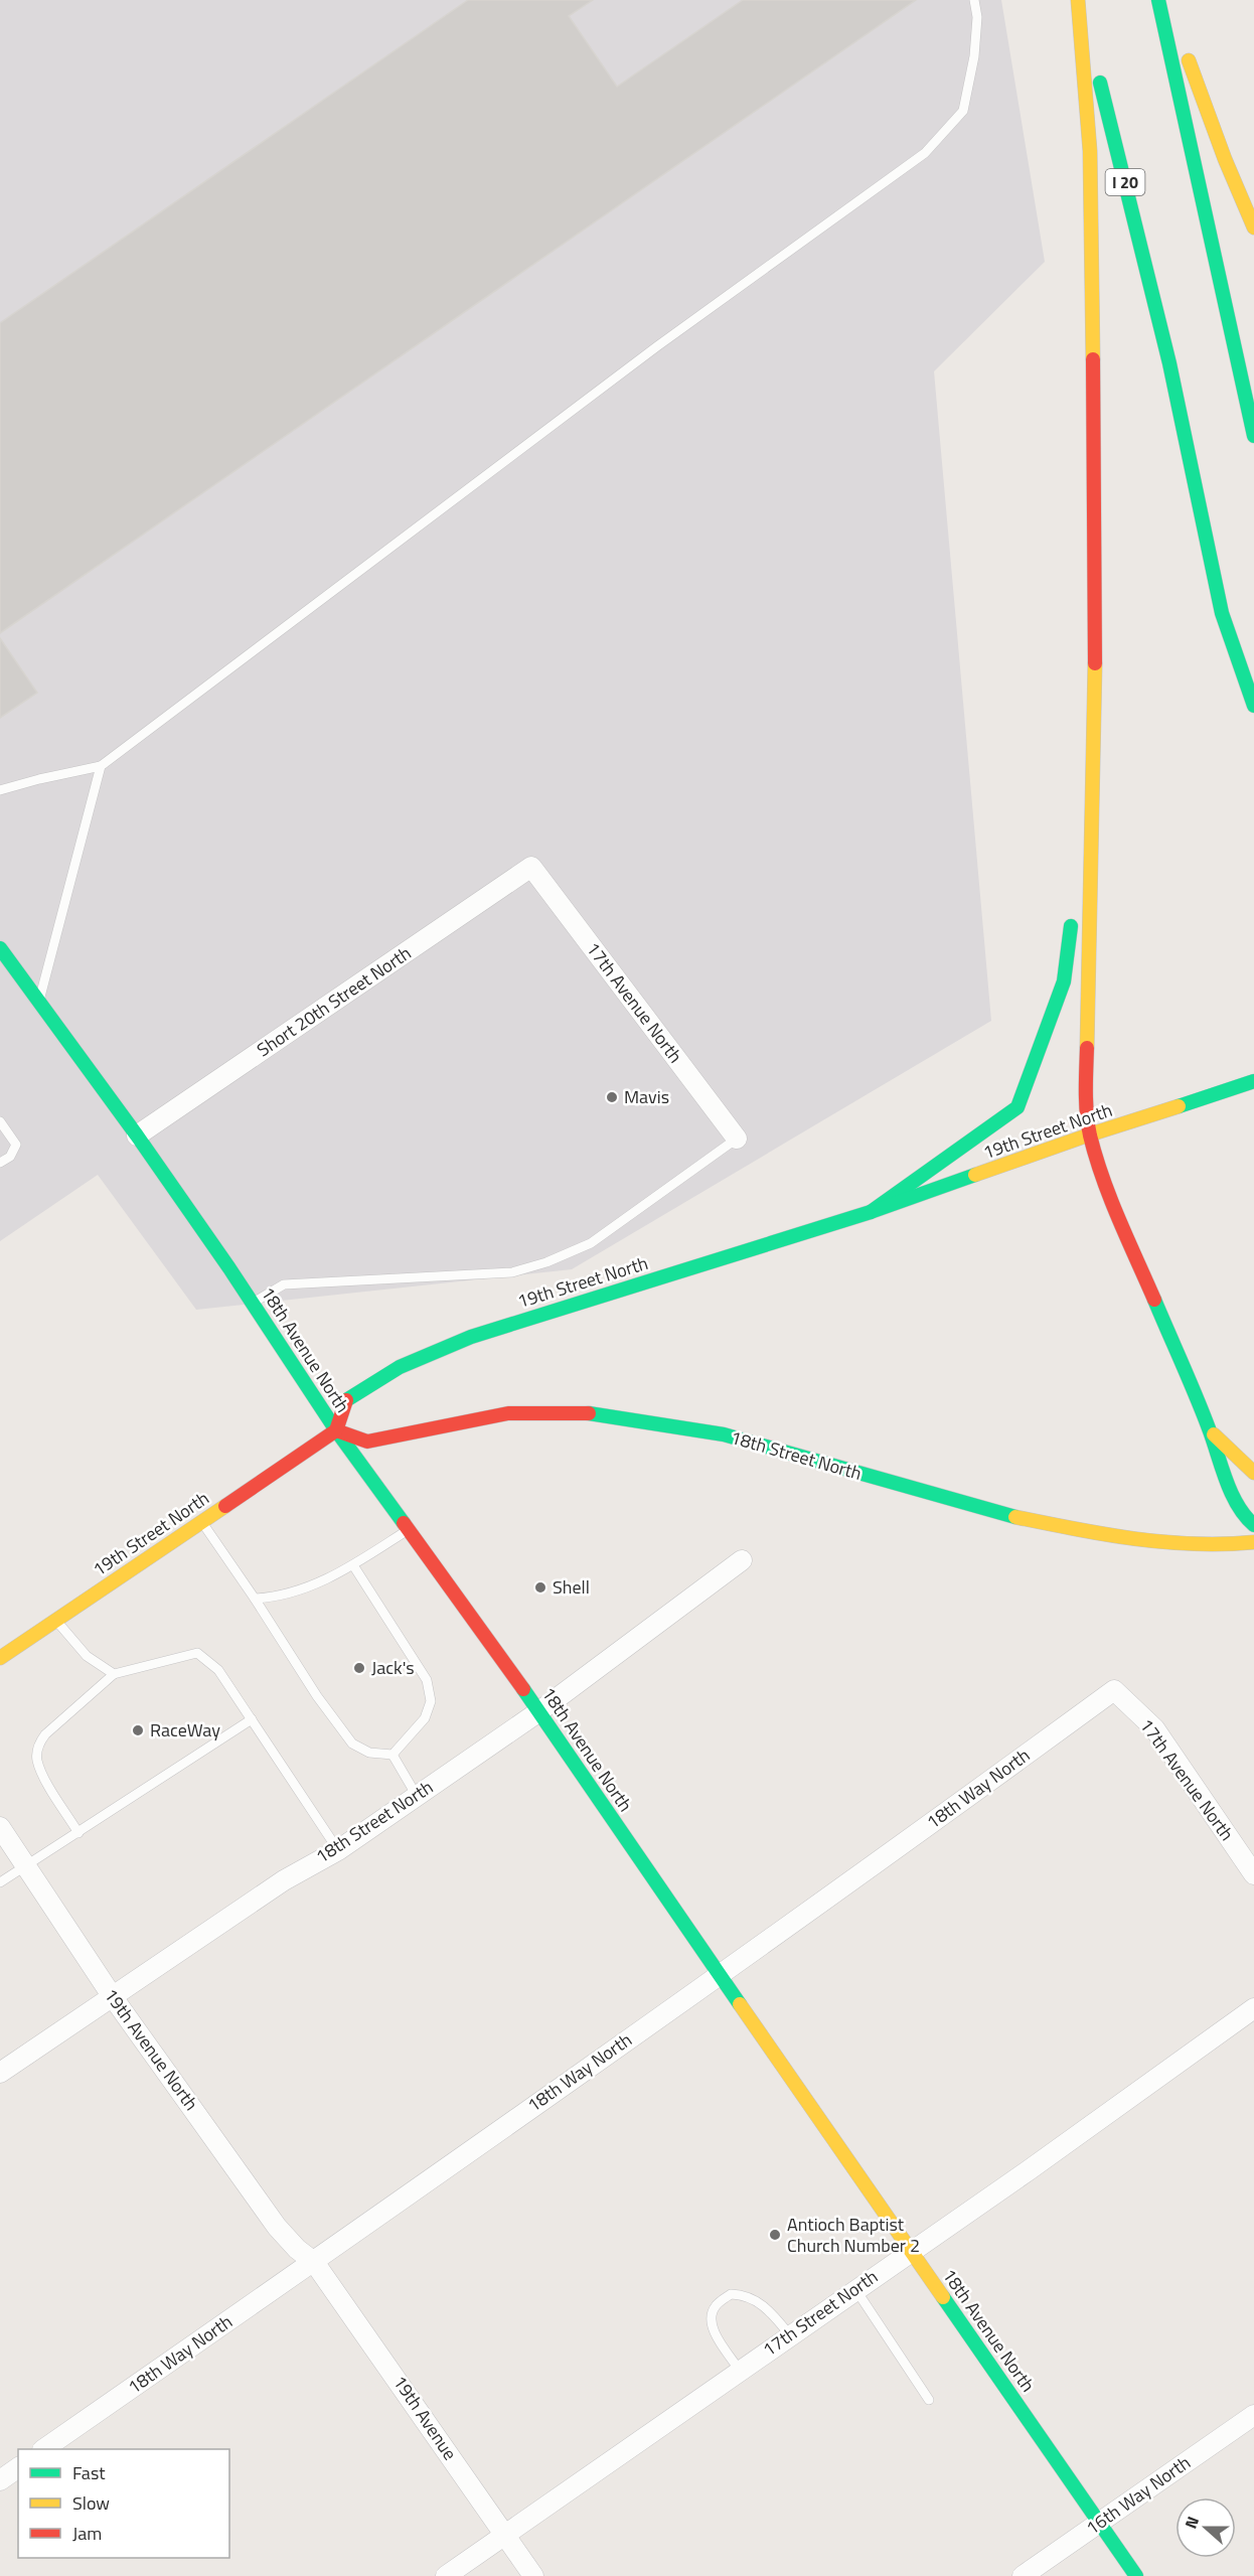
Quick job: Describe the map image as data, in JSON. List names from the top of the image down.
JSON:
{
  "streets": {
    "main road": [
      "I 20",
      "19th Street North",
      "18th Avenue North",
      "18th Street North"
    ],
    "street": [
      "Short 20th Street North",
      "17th Avenue North",
      "18th Way North",
      "19th Avenue North",
      "17th Street North",
      "19th Avenue",
      "16th Way North"
    ]
  },
  "crossings": [
    ["Short 20th Street North", "17th Avenue North"],
    ["Short 20th Street North", "18th Avenue North"],
    ["17th Avenue North", "18th Way North"],
    ["19th Street North", "18th Avenue North"],
    ["19th Street North", "18th Street North"],
    ["18th Avenue North", "18th Street North"],
    ["18th Avenue North", "18th Way North"],
    ["18th Avenue North", "17th Street North"],
    ["18th Avenue North", "16th Way North"],
    ["18th Street North", "19th Avenue North"],
    ["18th Way North", "19th Avenue North"],
    ["18th Way North", "19th Avenue"],
    ["19th Avenue North", "19th Avenue"],
    ["17th Street North", "19th Avenue"]
  ],
  "places": [
    "Mavis",
    "Shell",
    "Jack's",
    "RaceWay",
    "Antioch Baptist Church Number 2"
  ],
  "legend": ["Fast", "Slow", "Jam"],
  "north": "left"
}
